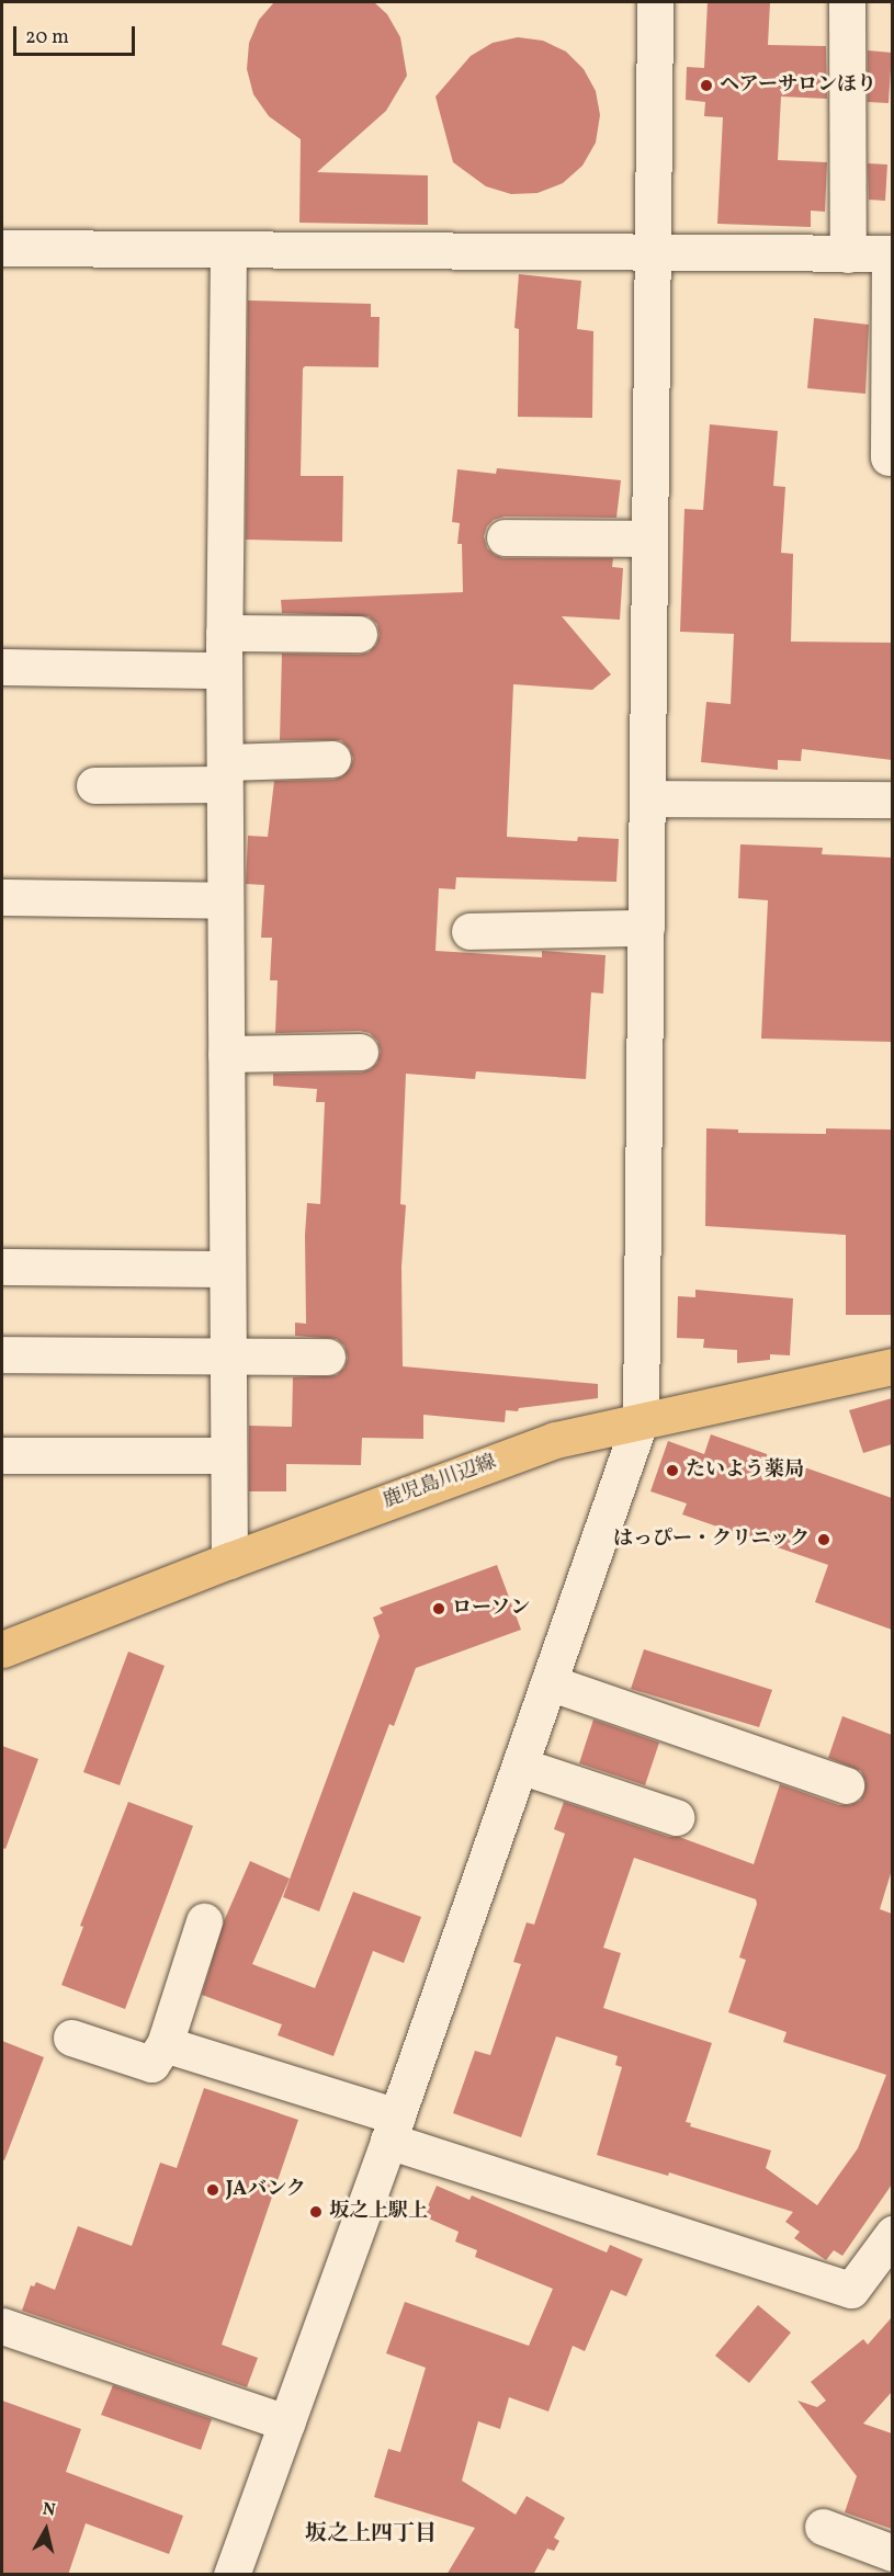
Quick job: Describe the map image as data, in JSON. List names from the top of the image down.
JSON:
{
  "streets": {
    "main road": ["鹿児島川辺線"]
  },
  "districts": ["坂之上四丁目"],
  "places": [
    "ヘアーサロンほり",
    "たいよう薬局",
    "はっぴー・クリニック",
    "ローソン",
    "JAバンク",
    "坂之上駅上"
  ],
  "scale_bar": "20 m",
  "north": "top"
}
